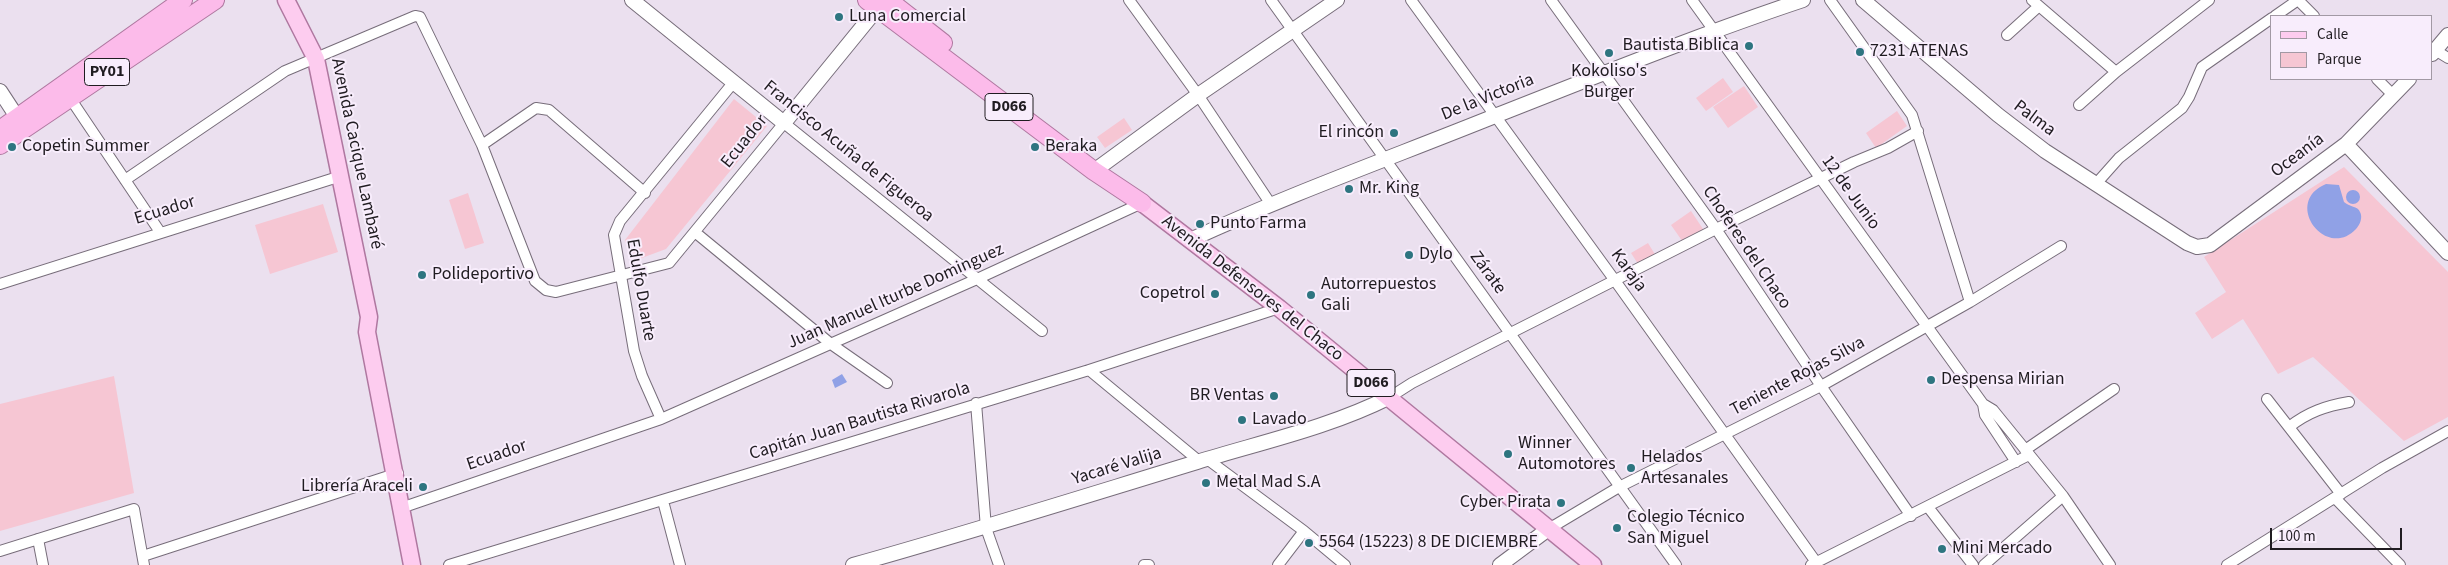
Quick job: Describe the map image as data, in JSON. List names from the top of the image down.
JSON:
{
  "streets": {
    "highway": ["PY01", "D066", "Avenida Defensores del Chaco"],
    "main road": ["Avenida Cacique Lambaré"],
    "street": [
      "De la Victoria",
      "Palma",
      "Ecuador",
      "Francisco Acuña de Figueroa",
      "Oceanía",
      "12 de Junio",
      "Choferes del Chaco",
      "Karaja",
      "Zárate",
      "Edulfo Duarte",
      "Juan Manuel Iturbe Dominguez",
      "Teniente Rojas Silva",
      "Capitán Juan Bautista Rivarola",
      "Yacaré Valija"
    ]
  },
  "crossings": [
    ["De la Victoria", "12 de Junio"],
    ["De la Victoria", "Choferes del Chaco"],
    ["De la Victoria", "Karaja"],
    ["De la Victoria", "Zárate"],
    ["De la Victoria", "Avenida Defensores del Chaco"],
    ["Palma", "Oceanía"],
    ["Ecuador", "Francisco Acuña de Figueroa"],
    ["Ecuador", "Avenida Cacique Lambaré"],
    ["Ecuador", "Avenida Defensores del Chaco"],
    ["Ecuador", "Edulfo Duarte"],
    ["Ecuador", "Juan Manuel Iturbe Dominguez"],
    ["Francisco Acuña de Figueroa", "Edulfo Duarte"],
    ["Francisco Acuña de Figueroa", "Juan Manuel Iturbe Dominguez"],
    ["12 de Junio", "Teniente Rojas Silva"],
    ["Choferes del Chaco", "Teniente Rojas Silva"],
    ["Karaja", "Teniente Rojas Silva"],
    ["Zárate", "Teniente Rojas Silva"],
    ["Avenida Defensores del Chaco", "Juan Manuel Iturbe Dominguez"],
    ["Avenida Defensores del Chaco", "Teniente Rojas Silva"],
    ["Avenida Defensores del Chaco", "Capitán Juan Bautista Rivarola"],
    ["Avenida Defensores del Chaco", "Yacaré Valija"],
    ["Edulfo Duarte", "Juan Manuel Iturbe Dominguez"]
  ],
  "places": [
    "Luna Comercial",
    "Bautista Biblica",
    "7231 ATENAS",
    "Kokoliso's Burger",
    "El rincón",
    "Copetin Summer",
    "Beraka",
    "Mr. King",
    "Punto Farma",
    "Dylo",
    "Polideportivo",
    "Copetrol",
    "Autorrepuestos Gali",
    "Despensa Mirian",
    "BR Ventas",
    "Lavado",
    "Winner Automotores",
    "Helados Artesanales",
    "Metal Mad S.A",
    "Librería Araceli",
    "Cyber Pirata",
    "Colegio Técnico San Miguel",
    "5564 (15223) 8 DE DICIEMBRE",
    "Mini Mercado"
  ],
  "legend": ["Calle", "Parque"],
  "scale_bar": "100 m"
}
